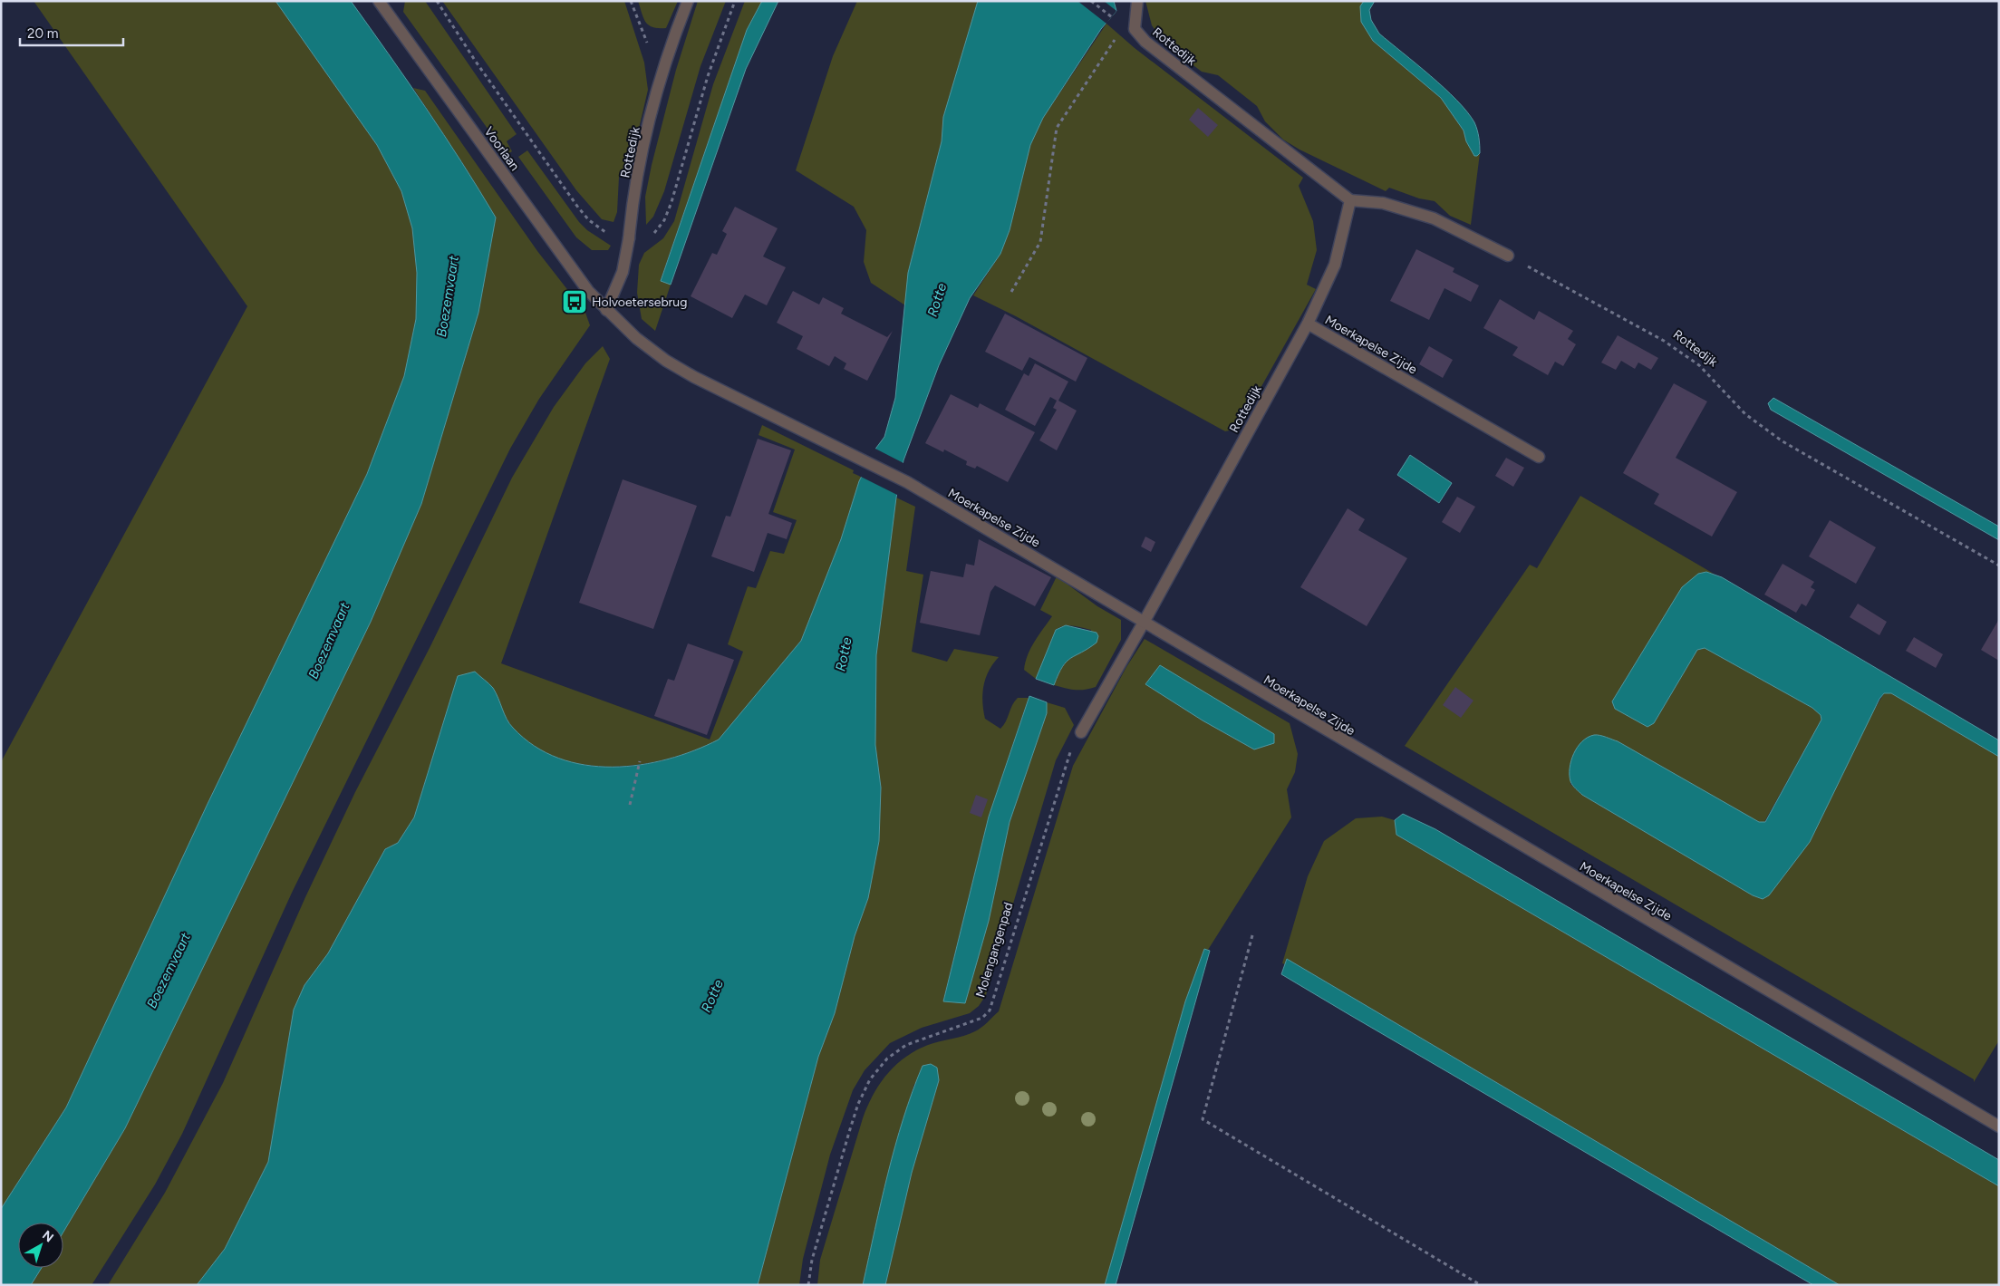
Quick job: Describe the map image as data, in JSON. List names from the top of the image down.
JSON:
{
  "streets": {
    "street": ["Rottedijk", "Voorlaan", "Moerkapelse Zijde"],
    "path": ["Molengangenpad"]
  },
  "crossings": [
    ["Rottedijk", "Voorlaan"],
    ["Rottedijk", "Moerkapelse Zijde"],
    ["Voorlaan", "Moerkapelse Zijde"]
  ],
  "water": ["Boezemvaart", "Rotte"],
  "places": {
    "bus stop": ["Holvoetersebrug"]
  },
  "scale_bar": "20 m",
  "north": "top right"
}
